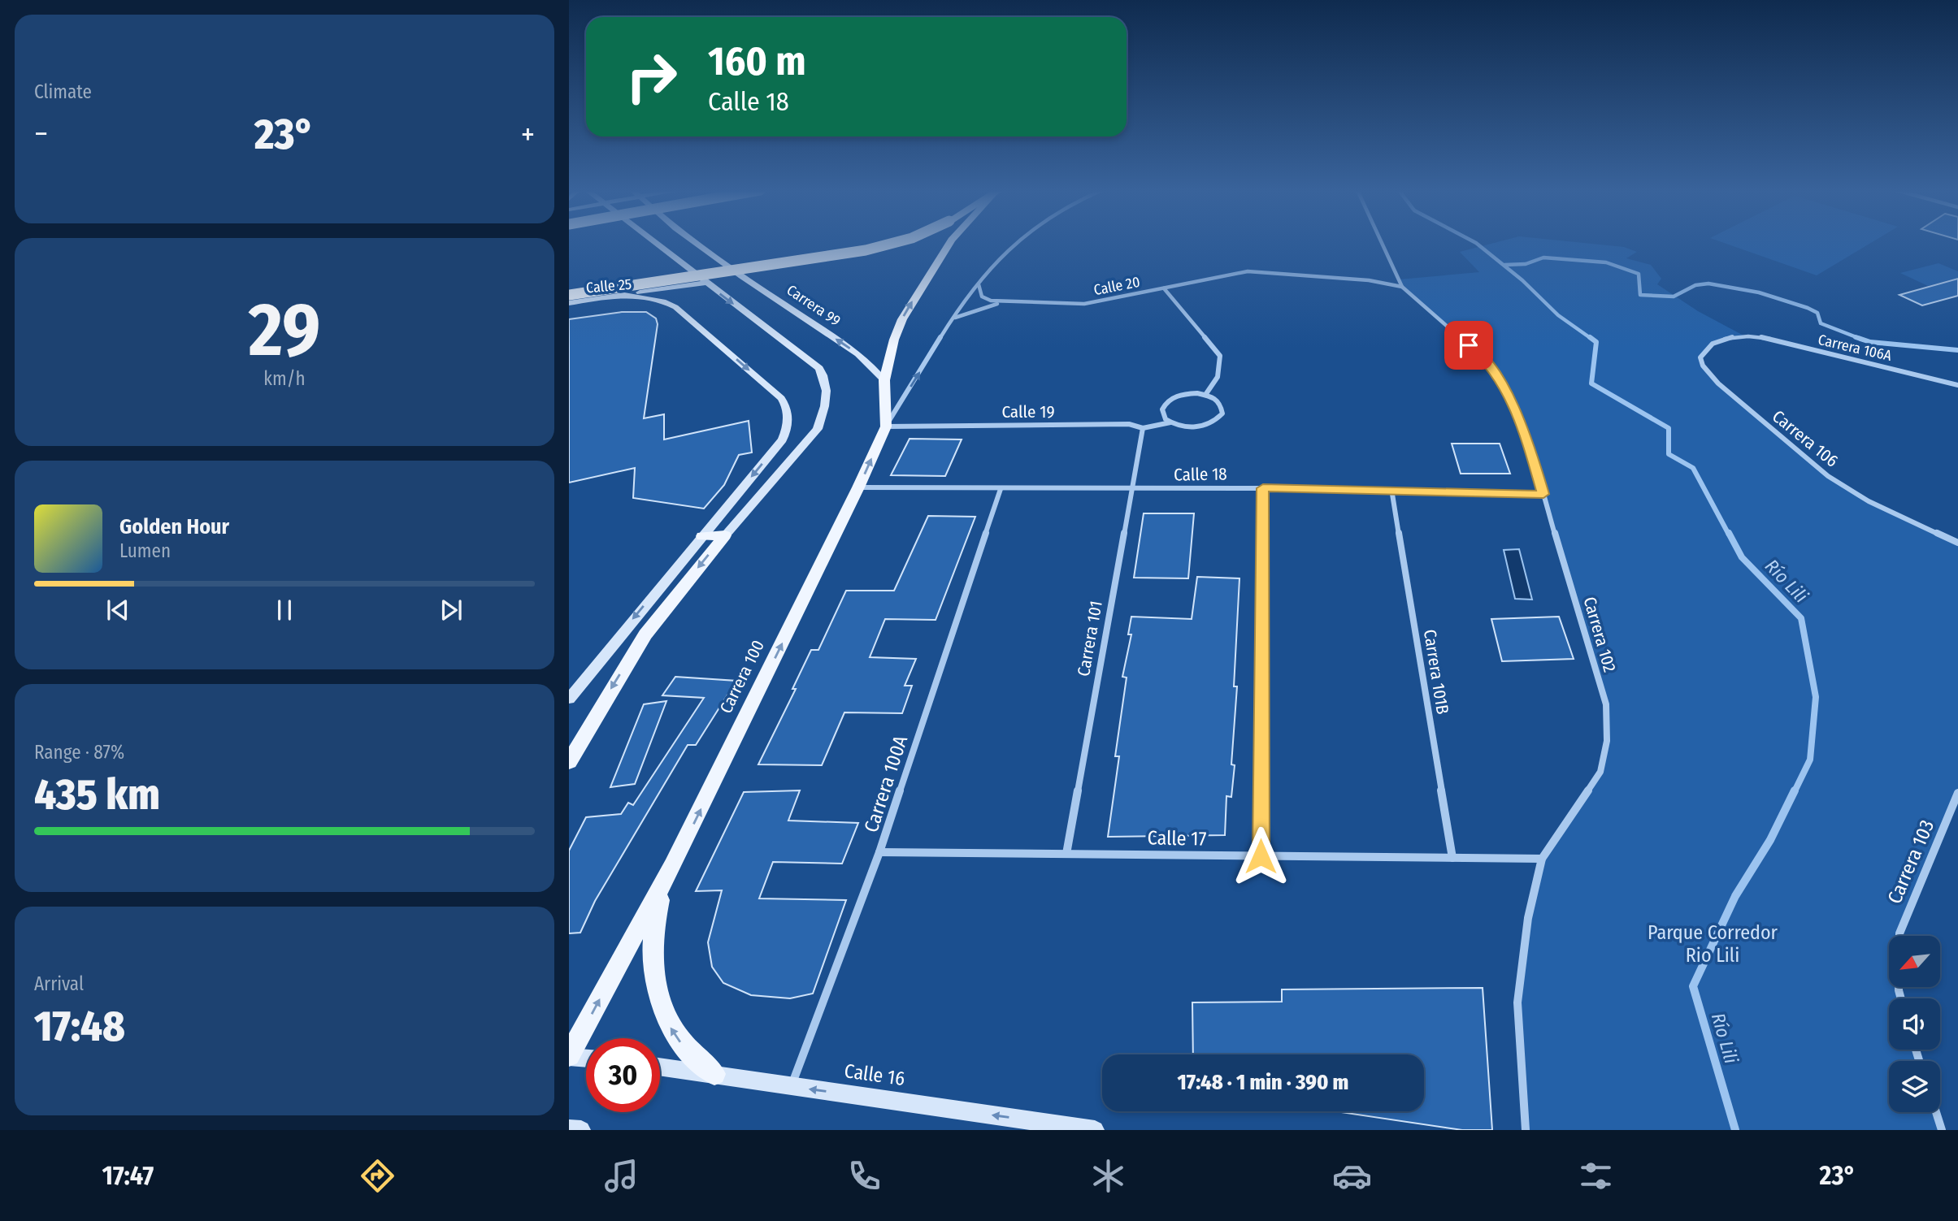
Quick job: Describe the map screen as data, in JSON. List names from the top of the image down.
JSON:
{
  "streets": {
    "main road": [
      "Calle 25",
      "Carrera 99",
      "Carrera 100",
      "Calle 16"
    ],
    "street": [
      "Calle 20",
      "Carrera 106A",
      "Calle 19",
      "Carrera 106",
      "Calle 18",
      "Carrera 102",
      "Carrera 101",
      "Carrera 101B",
      "Carrera 100A",
      "Calle 17",
      "Carrera 103"
    ]
  },
  "crossings": [
    ["Calle 20", "Carrera 102"],
    ["Calle 20", "Carrera 100"],
    ["Carrera 106A", "Carrera 106"],
    ["Calle 19", "Carrera 101"],
    ["Calle 19", "Carrera 100"],
    ["Calle 18", "Carrera 102"],
    ["Calle 18", "Carrera 101"],
    ["Calle 18", "Carrera 101B"],
    ["Calle 18", "Carrera 100"],
    ["Calle 18", "Carrera 100A"],
    ["Carrera 102", "Calle 17"],
    ["Carrera 101", "Calle 17"],
    ["Carrera 101B", "Calle 17"],
    ["Carrera 100A", "Calle 17"],
    ["Carrera 100A", "Calle 16"]
  ],
  "one_way": ["Carrera 99", "Carrera 100", "Calle 16"],
  "water": ["Río Lili"],
  "parks": ["Parque Corredor Rio Lili"],
  "north": "bottom left",
  "page": {
    "tile": [
      "Climate",
      ["29", "km/h"],
      ["Range · 87%", "435 km"],
      ["Arrival", "17:48"]
    ],
    "turn": ["160 m", "Calle 18"],
    "heat": ["−", "23°", "+"],
    "song": ["Golden Hour", "Lumen"],
    "limit": "30",
    "trip": "17:48 · 1 min · 390 m",
    "tabs": ["17:47", "23°"]
  }
}
